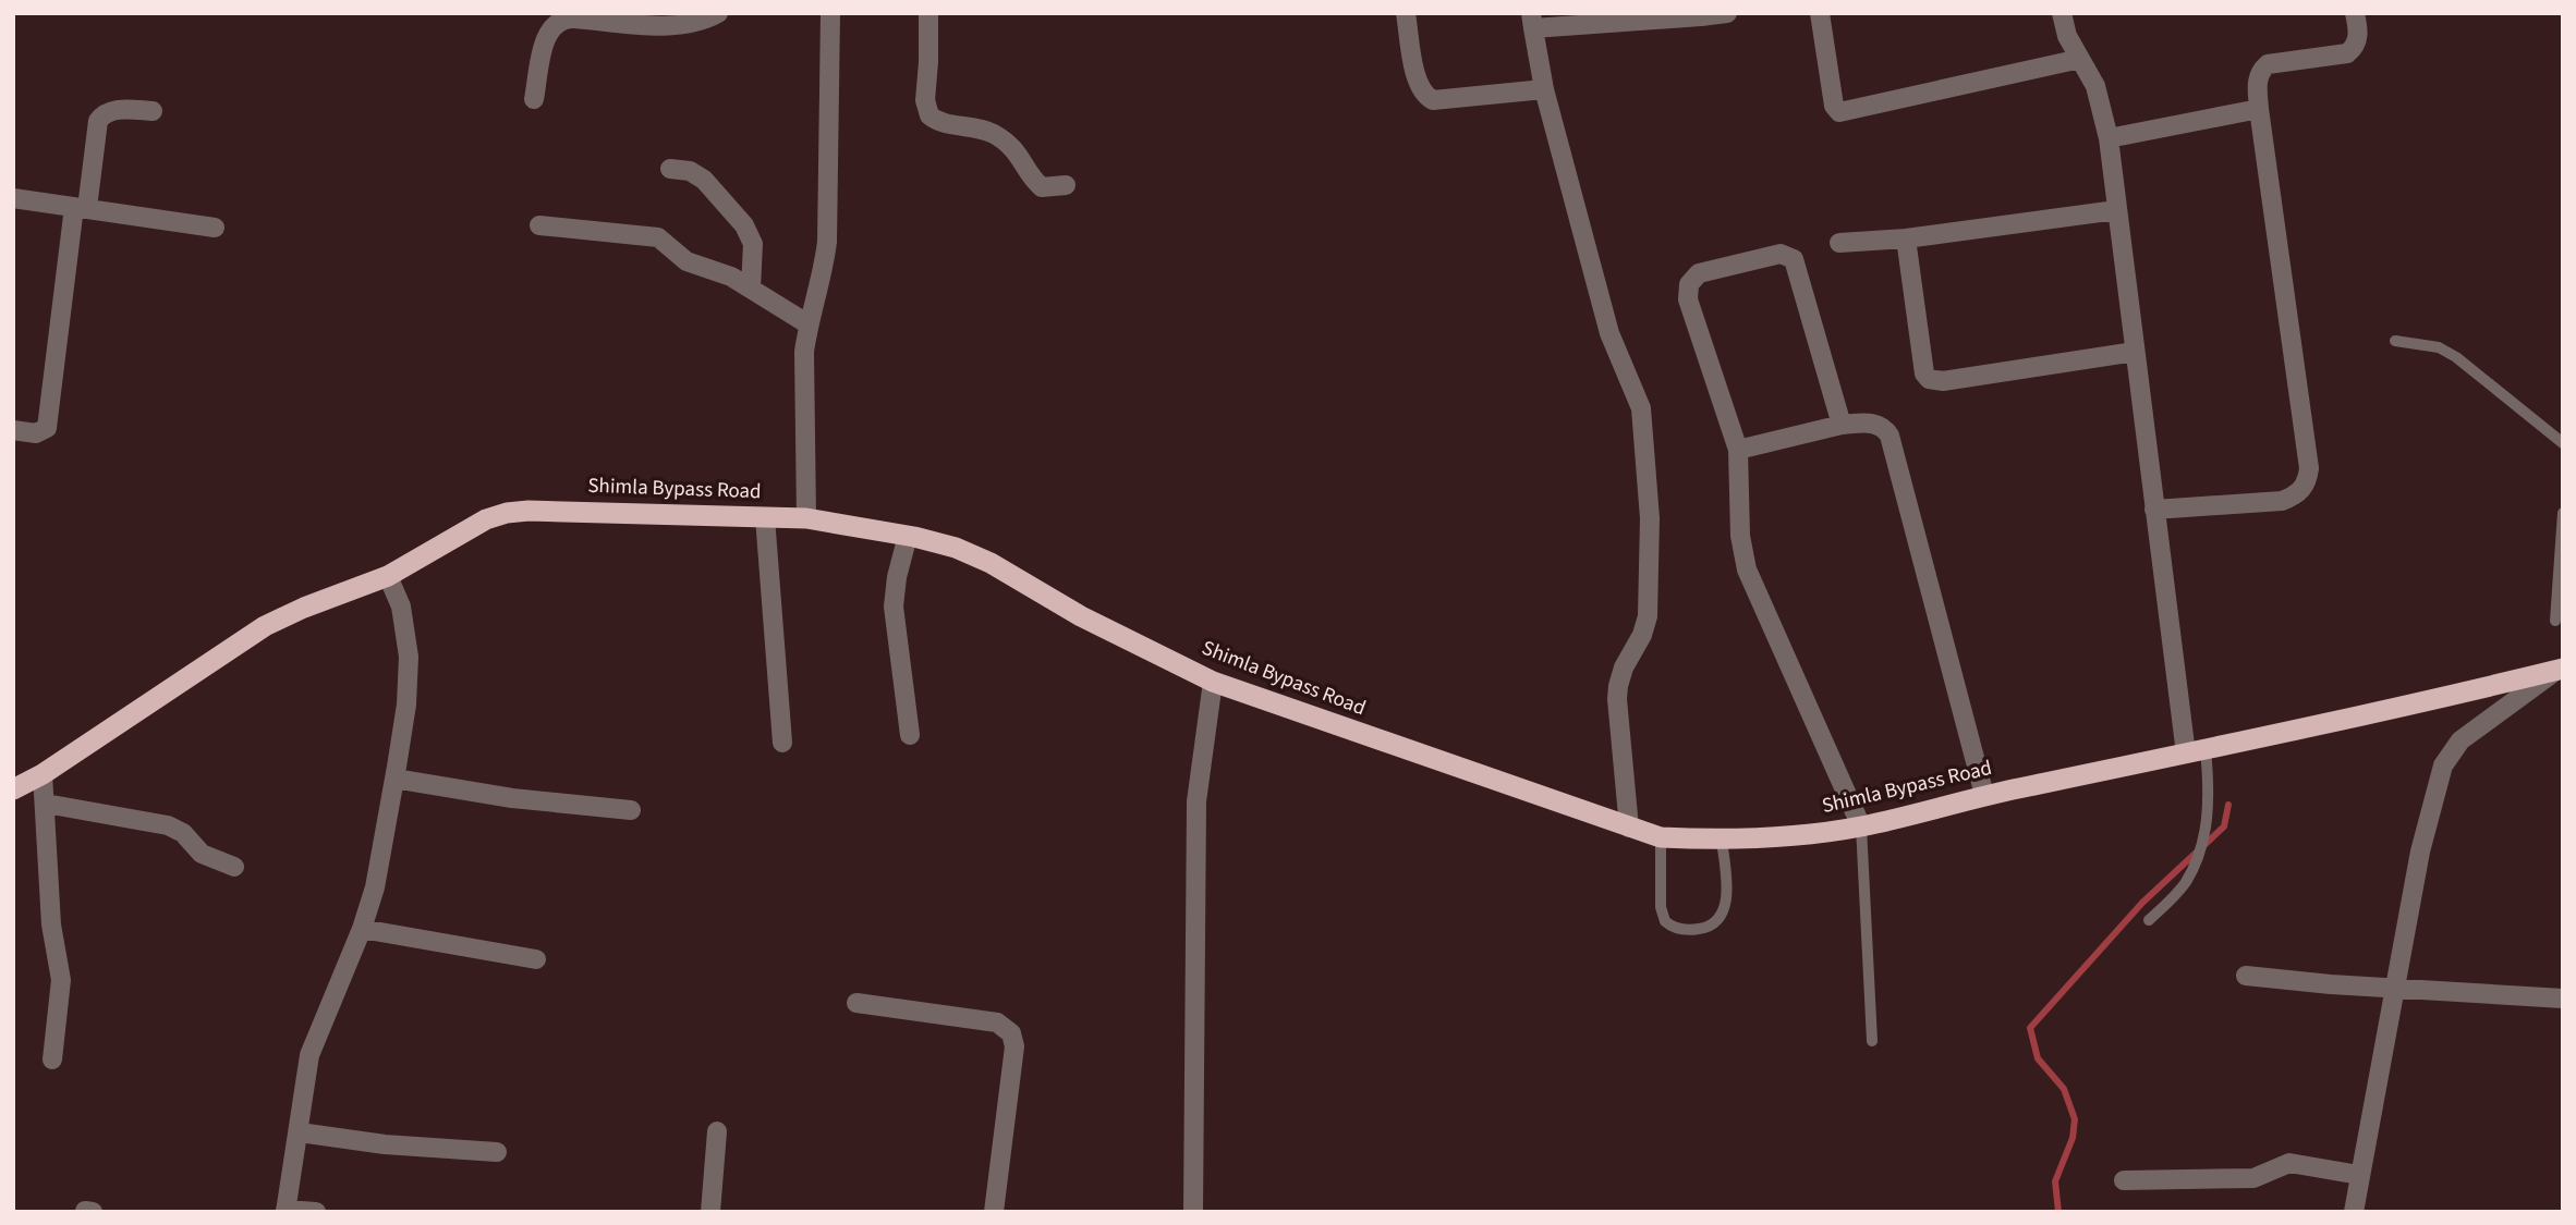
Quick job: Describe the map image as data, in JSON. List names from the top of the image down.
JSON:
{
  "streets": {
    "highway": ["Shimla Bypass Road"]
  }
}
